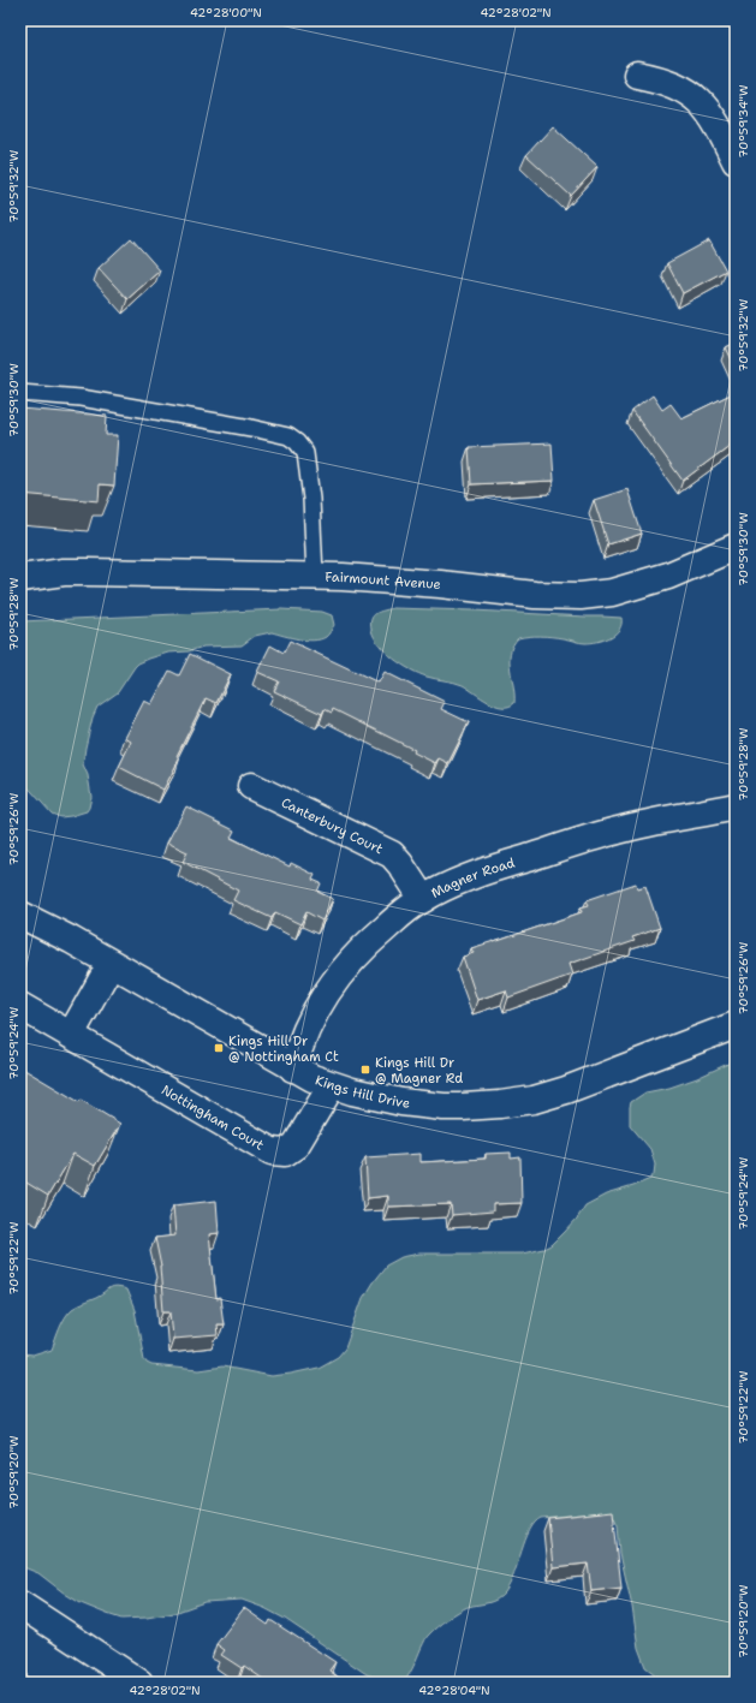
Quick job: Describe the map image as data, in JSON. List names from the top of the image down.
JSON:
{
  "streets": {
    "street": [
      "Fairmount Avenue",
      "Canterbury Court",
      "Magner Road",
      "Kings Hill Drive",
      "Nottingham Court"
    ]
  },
  "crossings": [
    ["Canterbury Court", "Magner Road"],
    ["Magner Road", "Kings Hill Drive"],
    ["Kings Hill Drive", "Nottingham Court"]
  ],
  "places": {
    "transit": ["Kings Hill Dr @ Nottingham Ct", "Kings Hill Dr @ Magner Rd"]
  },
  "coordinates": [
    "42°28'00\"N",
    "42°28'02\"N",
    "70°59'34\"W",
    "70°59'32\"W",
    "70°59'30\"W",
    "70°59'28\"W",
    "70°59'26\"W",
    "70°59'24\"W",
    "70°59'22\"W",
    "70°59'20\"W",
    "42°28'04\"N"
  ]
}
